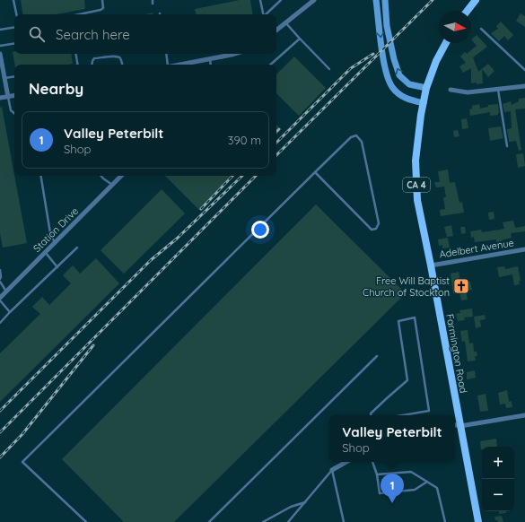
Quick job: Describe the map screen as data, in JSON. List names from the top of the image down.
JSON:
{
  "streets": {
    "main road": ["CA 4", "Farmington Road"],
    "street": ["Station Drive", "Adelbert Avenue"]
  },
  "crossings": [
    ["CA 4", "Farmington Road"],
    ["Adelbert Avenue", "Farmington Road"]
  ],
  "places": {
    "church": ["Free Will Baptist Church of Stockton"]
  },
  "north": "right",
  "page": {
    "search": "Search here",
    "heading": "Nearby",
    "list": [
      {
        "mark": "1",
        "name": "Valley Peterbilt",
        "note": "Shop",
        "value": "390 m"
      }
    ],
    "popup": ["Valley Peterbilt", "Shop"],
    "map_buttons": ["+", "−"],
    "pins": "1"
  }
}
